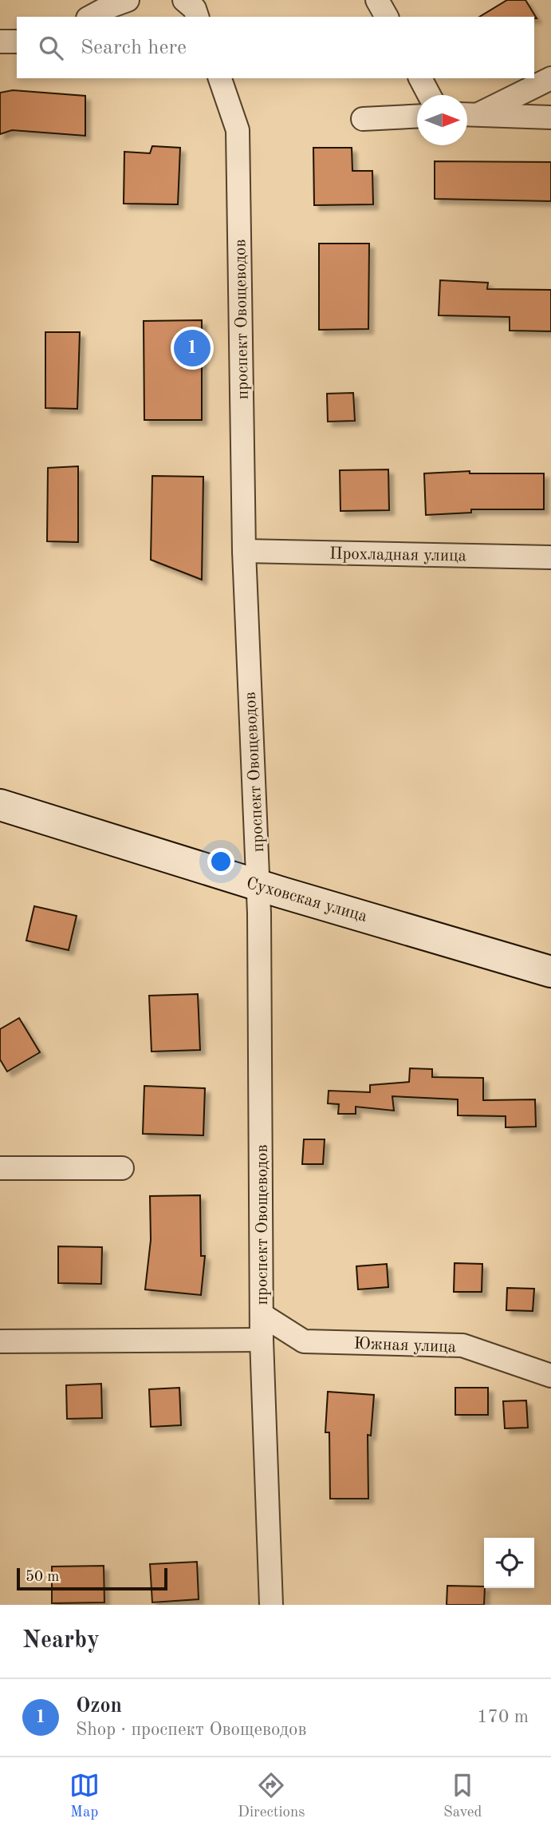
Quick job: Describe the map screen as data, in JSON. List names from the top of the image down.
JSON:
{
  "streets": {
    "street": [
      "проспект Овощеводов",
      "Прохладная улица",
      "Суховская улица",
      "Южная улица"
    ]
  },
  "crossings": [
    ["проспект Овощеводов", "Прохладная улица"],
    ["проспект Овощеводов", "Суховская улица"],
    ["проспект Овощеводов", "Южная улица"]
  ],
  "scale_bar": "50 m",
  "north": "right",
  "page": {
    "search": "Search here",
    "pins": "1",
    "scale": "50 m",
    "heading": "Nearby",
    "list": [
      {
        "mark": "1",
        "name": "Ozon",
        "note": "Shop · проспект Овощеводов",
        "value": "170 m"
      }
    ],
    "nav": ["Map", "Directions", "Saved"]
  }
}
